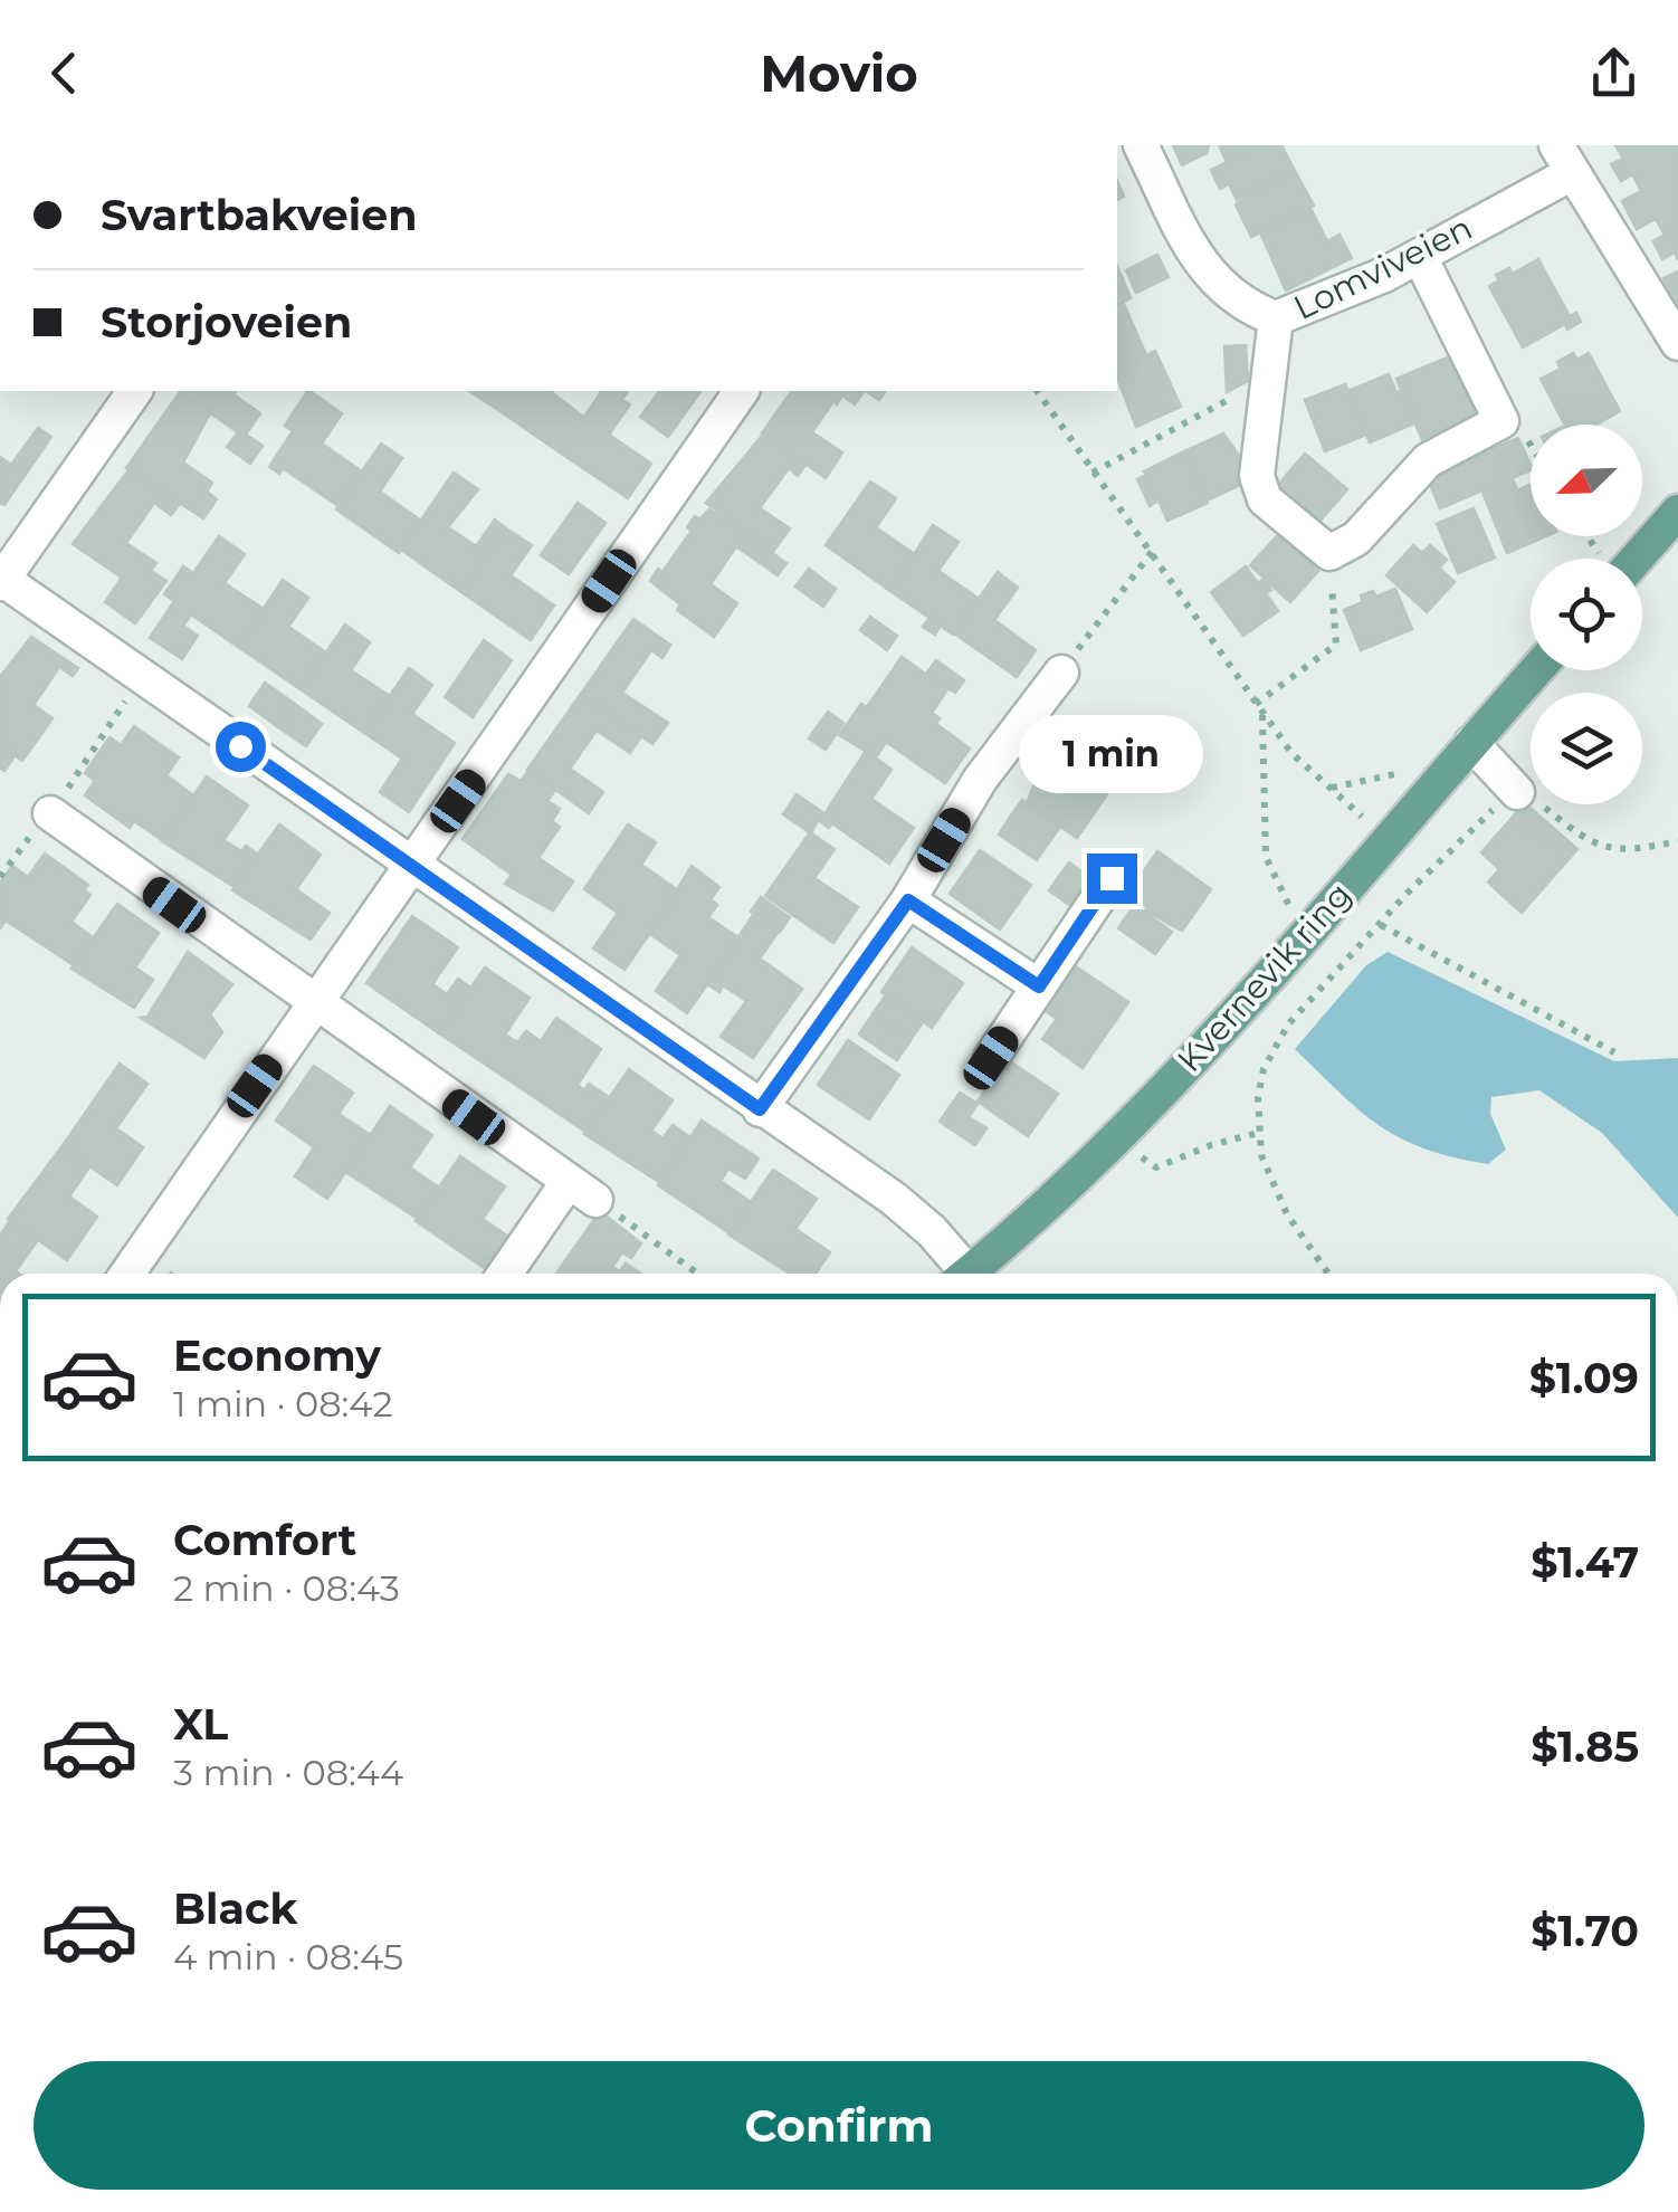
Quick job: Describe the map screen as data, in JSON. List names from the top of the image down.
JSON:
{
  "streets": {
    "main road": ["Kvernevik ring"],
    "street": ["Lomviveien"]
  },
  "north": "bottom left",
  "page": {
    "header": "Movio",
    "banner": ["Svartbakveien", "Storjoveien"],
    "bubble": "1 min",
    "list": [
      {
        "name": "Economy",
        "note": "1 min · 08:42",
        "value": "$1.09"
      },
      {
        "name": "Comfort",
        "note": "2 min · 08:43",
        "value": "$1.47"
      },
      {
        "name": "XL",
        "note": "3 min · 08:44",
        "value": "$1.85"
      },
      {
        "name": "Black",
        "note": "4 min · 08:45",
        "value": "$1.70"
      }
    ],
    "buttons": "Confirm"
  }
}
